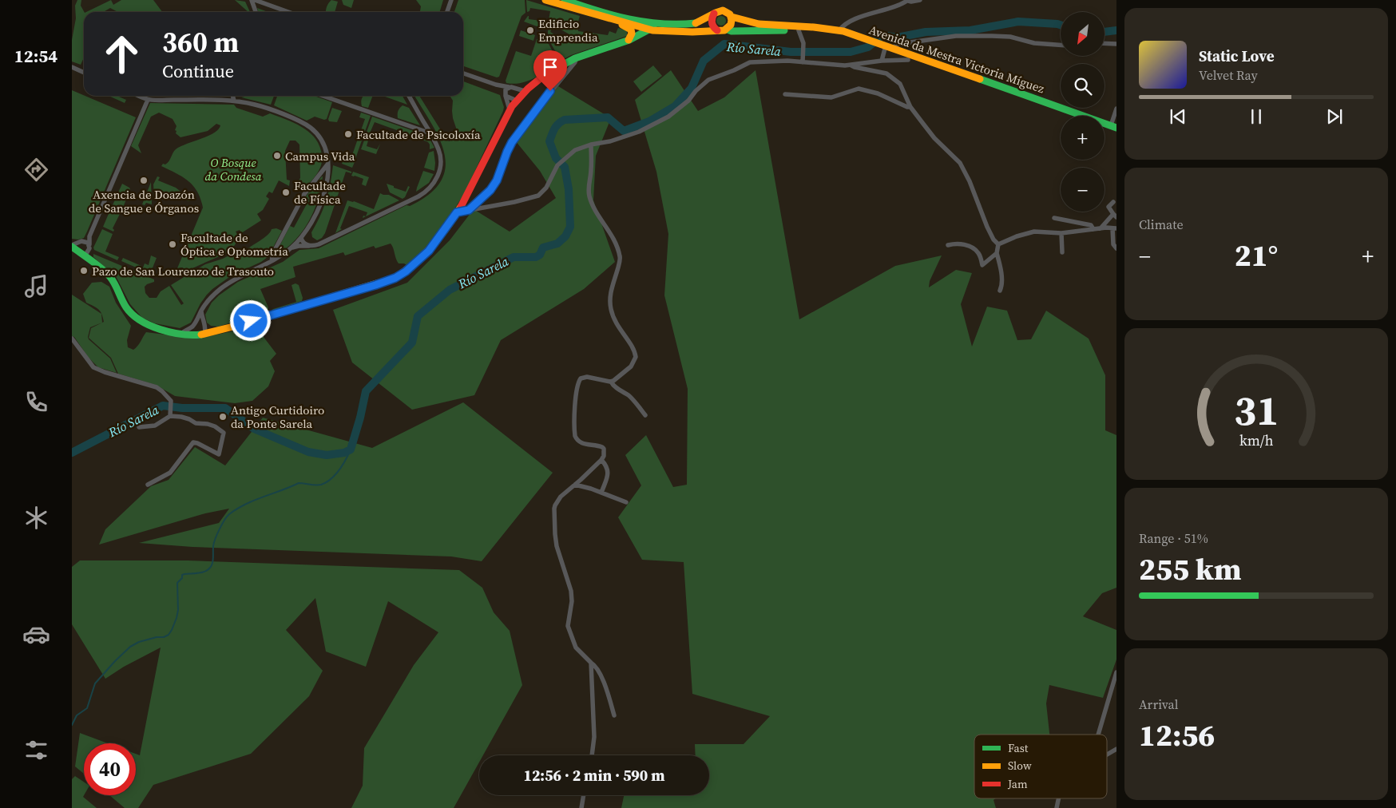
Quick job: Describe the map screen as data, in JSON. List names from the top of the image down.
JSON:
{
  "streets": {
    "street": ["Avenida da Mestra Victoria Míguez"]
  },
  "water": ["Río Sarela"],
  "parks": ["O Bosque da Condesa"],
  "places": [
    "Edificio Emprendia",
    "Facultade de Psicoloxía",
    "Campus Vida",
    "Axencia de Doazón de Sangue e Órganos",
    "Facultade de Física",
    "Facultade de Óptica e Optometría",
    "Pazo de San Lourenzo de Trasouto",
    "Antigo Curtidoiro da Ponte Sarela"
  ],
  "legend": ["Fast", "Slow", "Jam"],
  "north": "bottom left",
  "page": {
    "tabs": "12:54",
    "map_buttons": ["+", "−"],
    "turn": ["360 m", "Continue"],
    "song": ["Static Love", "Velvet Ray"],
    "tile": [
      "Climate",
      ["Range · 51%", "255 km"],
      ["Arrival", "12:56"]
    ],
    "heat": ["−", "21°", "+"],
    "limit": "40",
    "trip": "12:56 · 2 min · 590 m",
    "gauge": ["31", "km/h"]
  }
}
